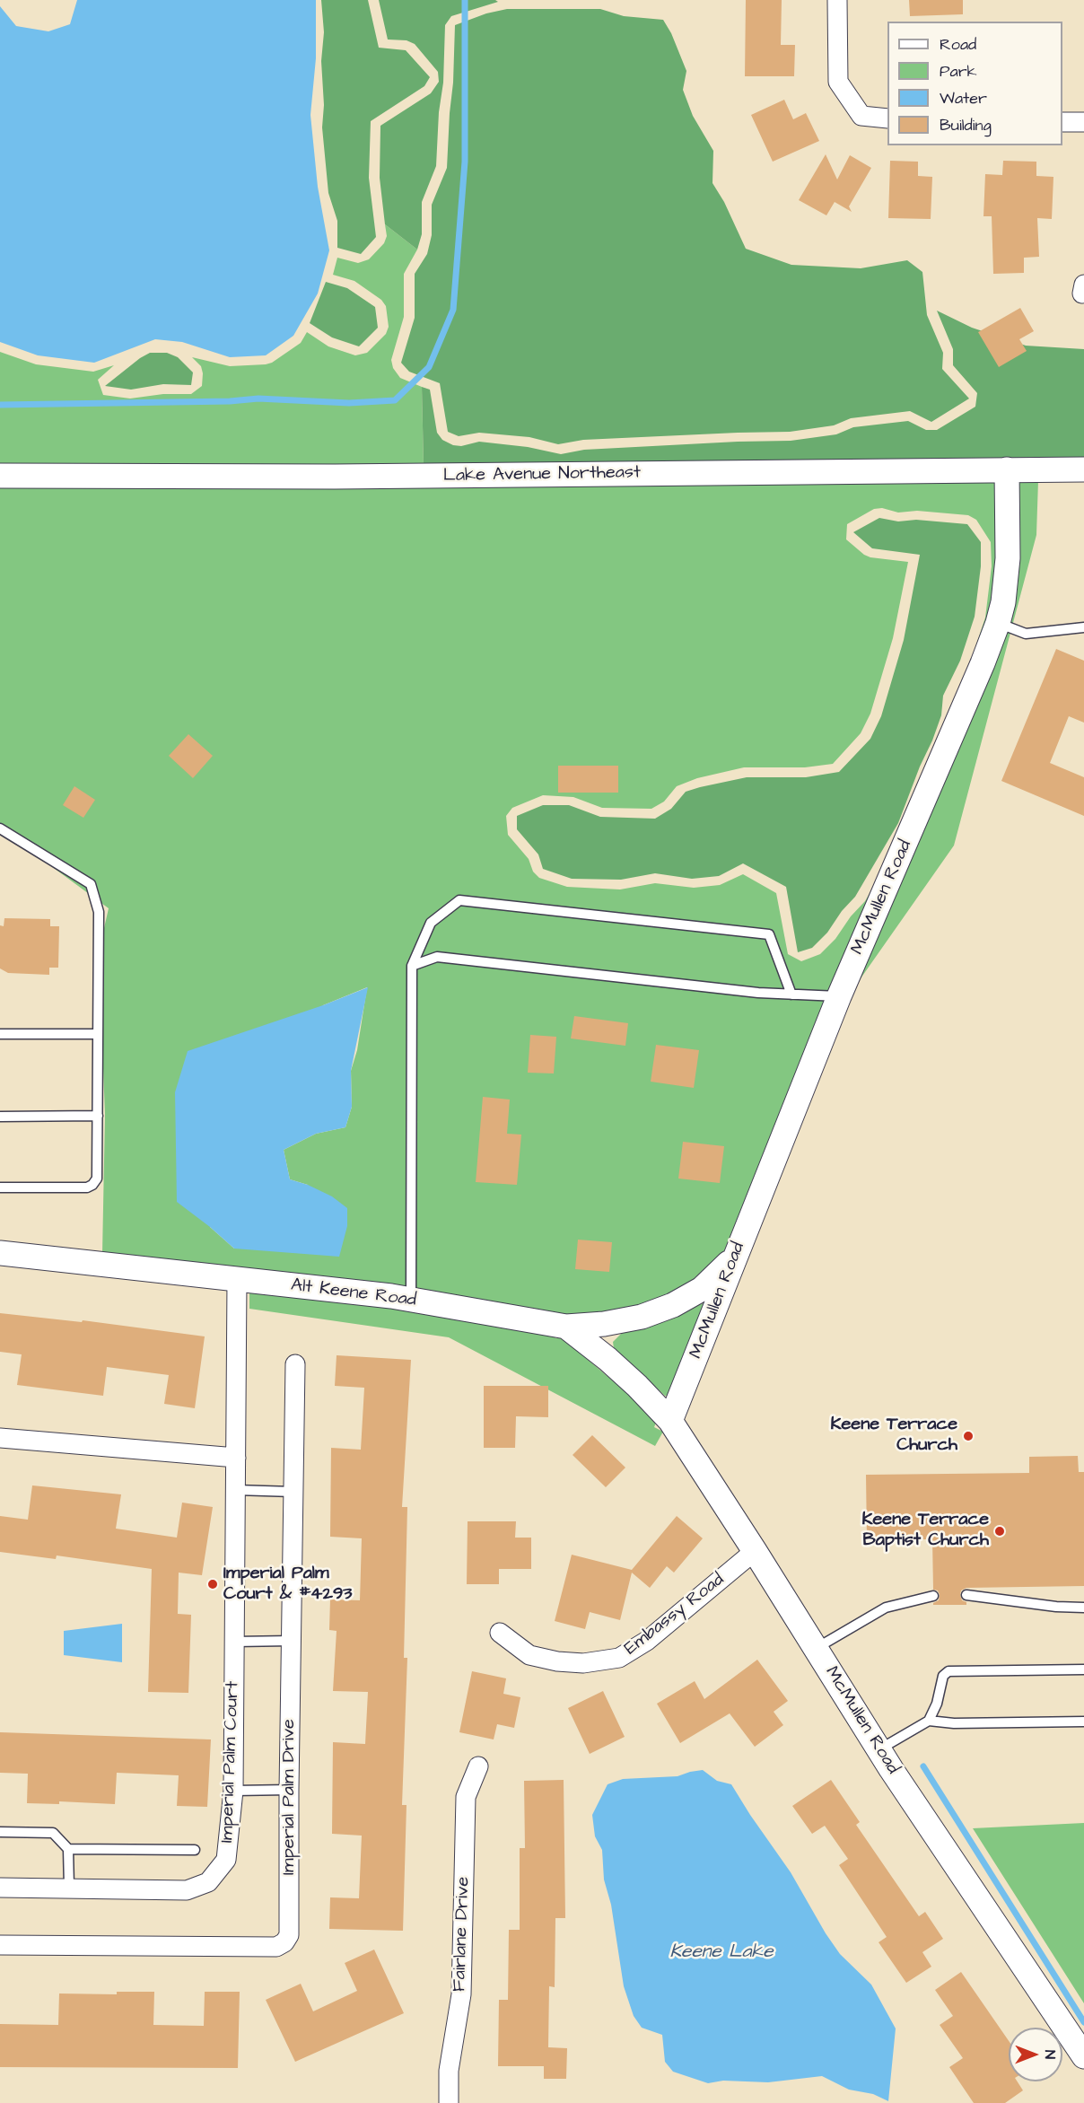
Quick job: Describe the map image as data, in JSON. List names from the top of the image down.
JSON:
{
  "streets": {
    "street": [
      "Lake Avenue Northeast",
      "McMullen Road",
      "Alt Keene Road",
      "Embassy Road",
      "Imperial Palm Court",
      "Imperial Palm Drive",
      "Fairlane Drive"
    ]
  },
  "crossings": [
    ["Lake Avenue Northeast", "McMullen Road"],
    ["McMullen Road", "Alt Keene Road"],
    ["McMullen Road", "Embassy Road"],
    ["Alt Keene Road", "Imperial Palm Court"]
  ],
  "water": ["Keene Lake"],
  "places": ["Keene Terrace Church", "Keene Terrace Baptist Church", "Imperial Palm Court & #4293"],
  "legend": [
    "Road",
    "Park",
    "Water",
    "Building"
  ],
  "north": "right"
}
